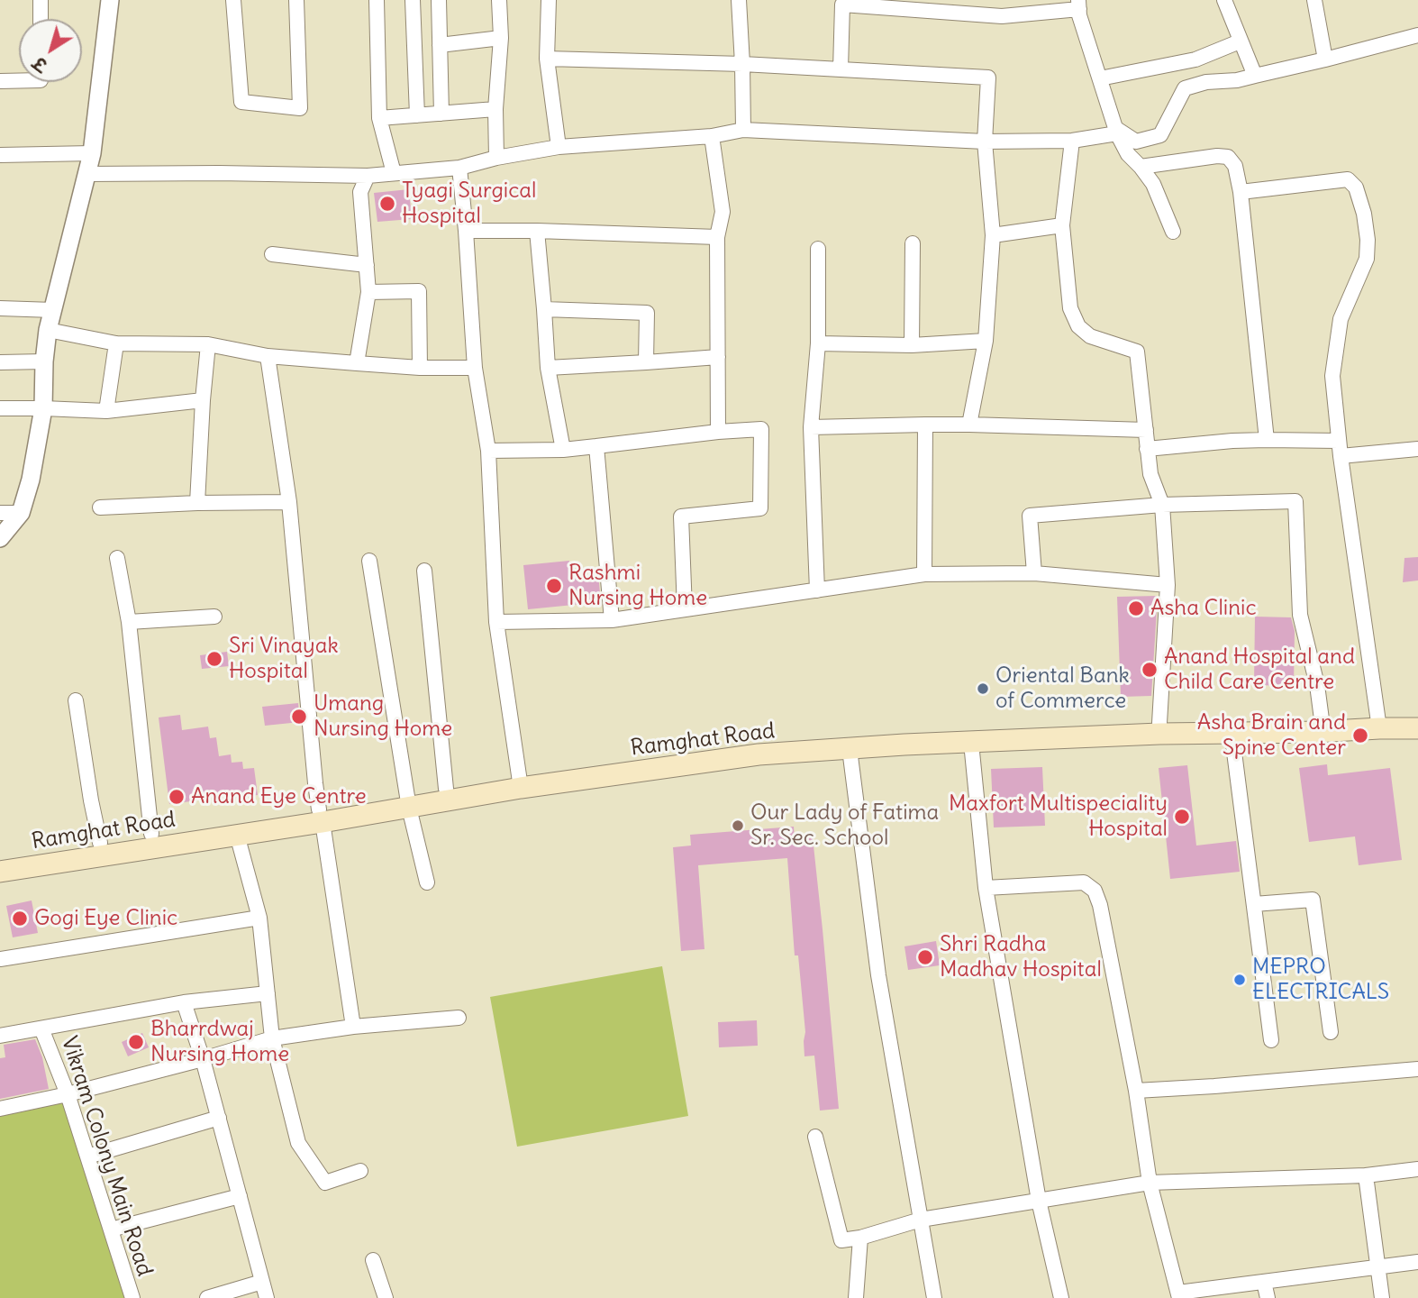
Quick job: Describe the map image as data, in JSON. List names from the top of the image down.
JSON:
{
  "streets": {
    "main road": ["Ramghat Road"],
    "street": ["Vikram Colony Main Road"]
  },
  "places": [
    "Tyagi Surgical Hospital",
    "Rashmi Nursing Home",
    "Asha Clinic",
    "Sri Vinayak Hospital",
    "Anand Hospital and Child Care Centre",
    "Oriental Bank of Commerce",
    "Umang Nursing Home",
    "Asha Brain and Spine Center",
    "Anand Eye Centre",
    "Maxfort Multispeciality Hospital",
    "Our Lady of Fatima Sr. Sec. School",
    "Gogi Eye Clinic",
    "Shri Radha Madhav Hospital",
    "MEPRO ELECTRICALS",
    "Bharrdwaj Nursing Home"
  ],
  "north": "bottom left"
}
